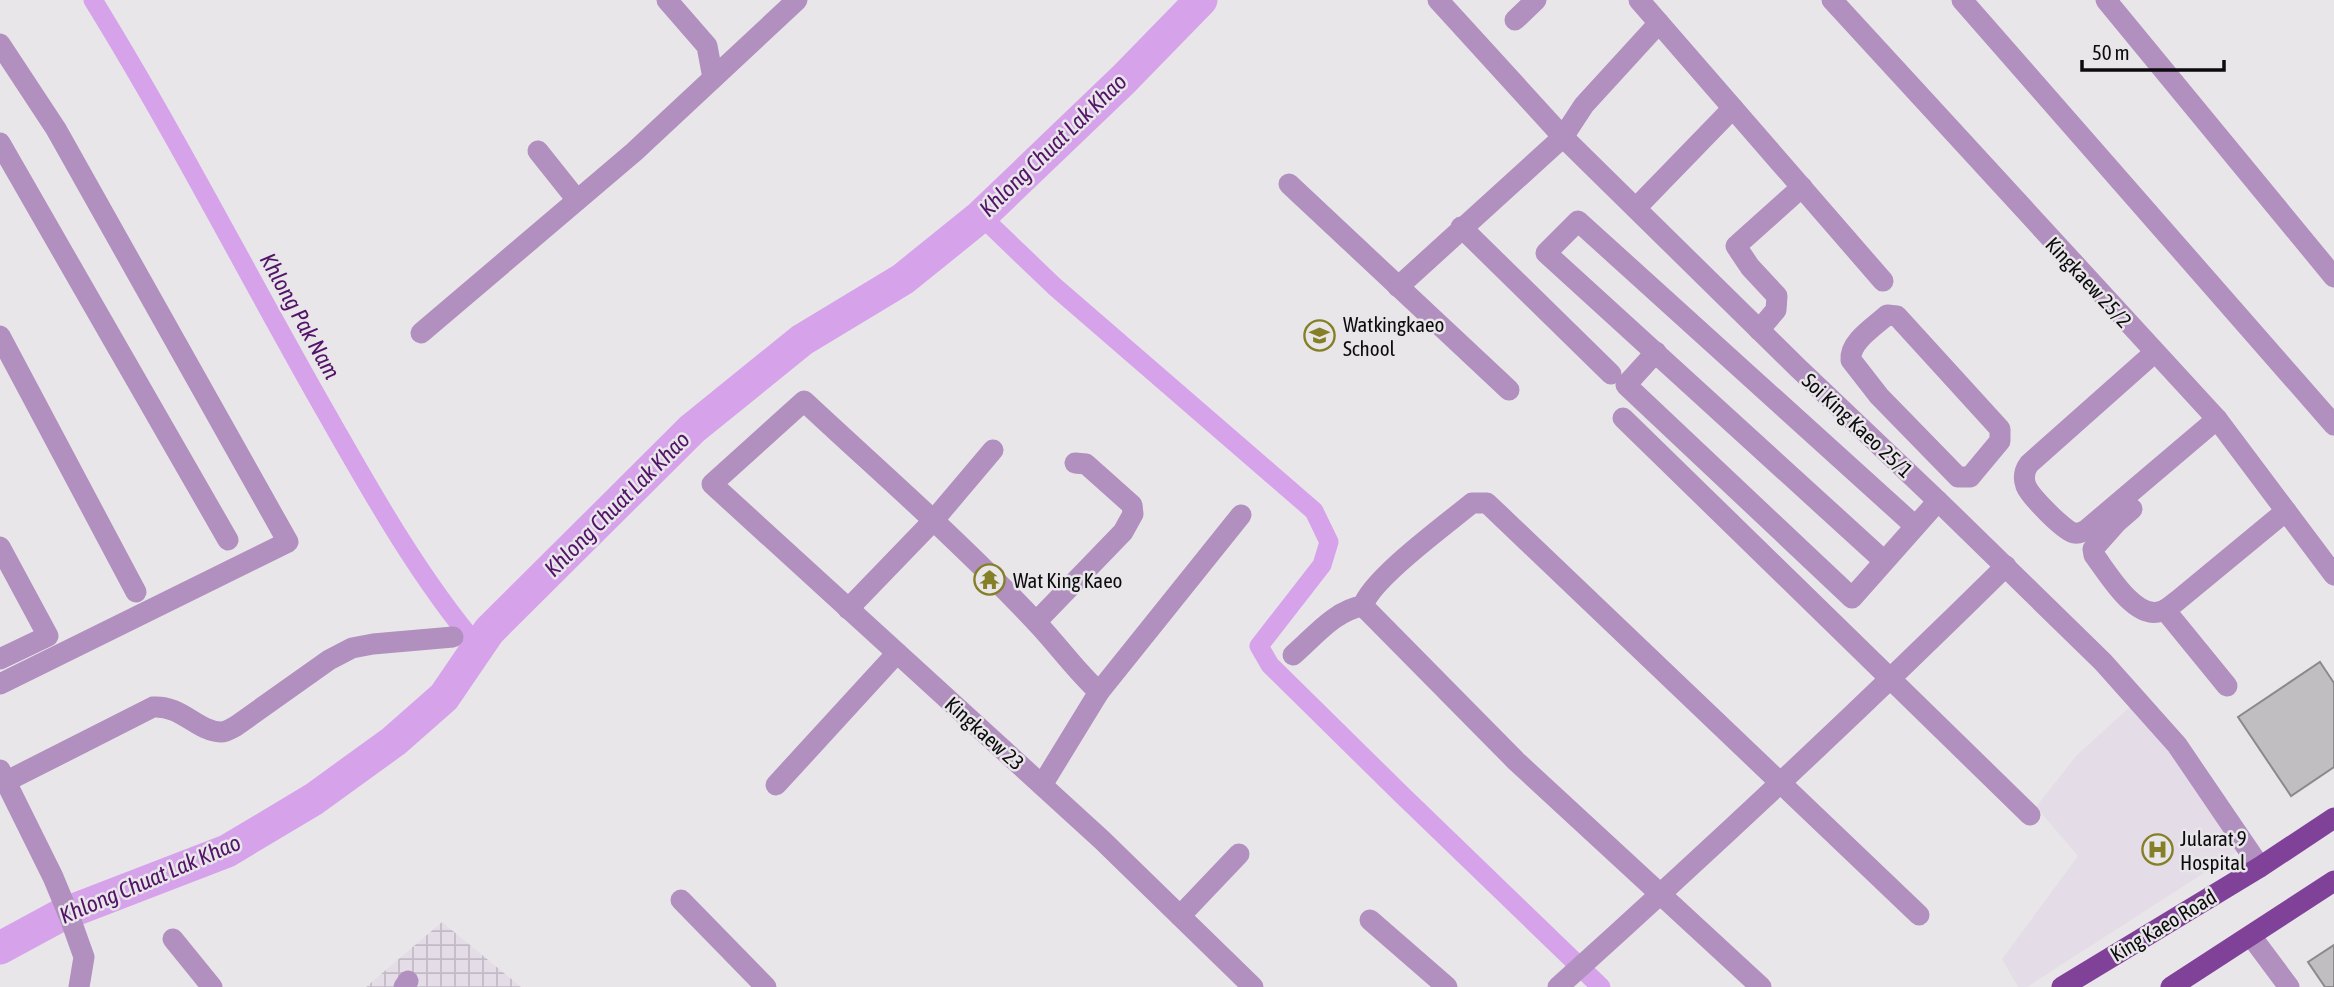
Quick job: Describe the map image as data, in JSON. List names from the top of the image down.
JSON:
{
  "streets": {
    "main road": ["King Kaeo Road"],
    "street": ["Kingkaew 25/2", "Soi King Kaeo 25/1", "Kingkaew 23"]
  },
  "crossings": [
    ["Soi King Kaeo 25/1", "King Kaeo Road"]
  ],
  "water": ["Khlong Chuat Lak Khao", "Khlong Pak Nam"],
  "places": {
    "school or university": ["Watkingkaeo School"],
    "temple": ["Wat King Kaeo"],
    "hospital": ["Jularat 9 Hospital"]
  },
  "scale_bar": "50 m"
}
